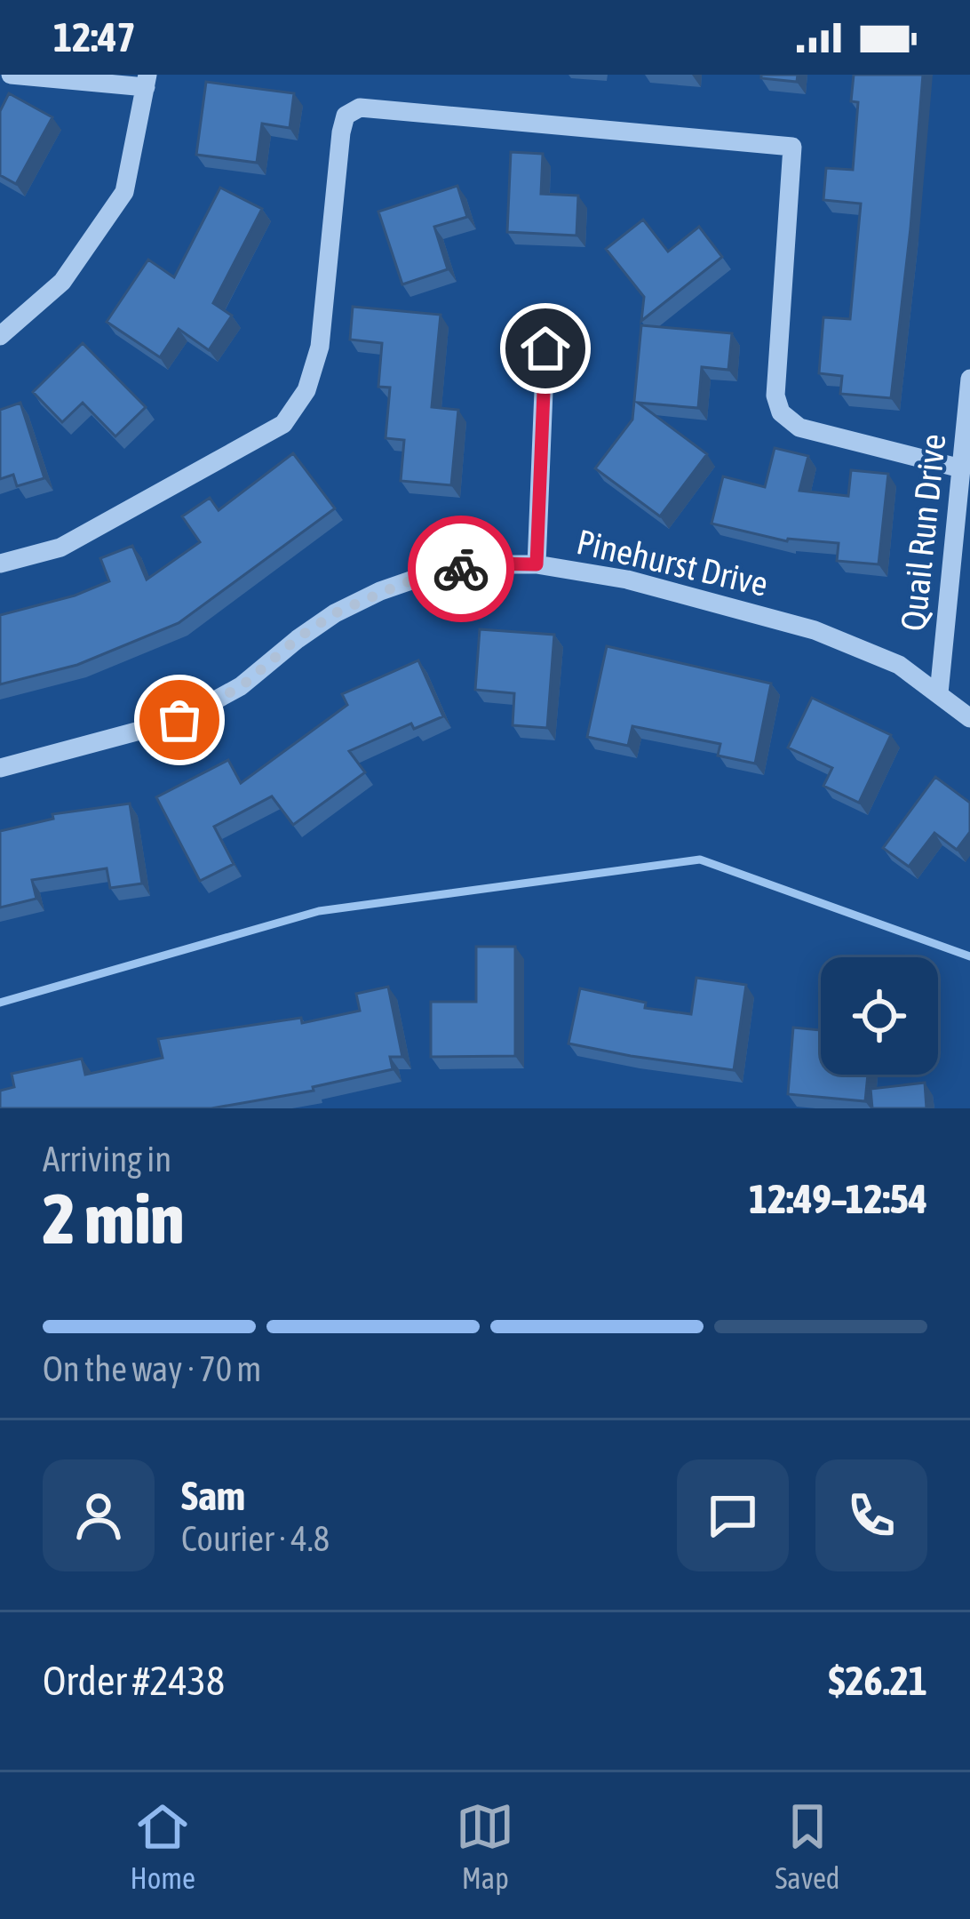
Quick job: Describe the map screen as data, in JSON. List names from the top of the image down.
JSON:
{
  "streets": {
    "street": ["Quail Run Drive", "Pinehurst Drive"]
  },
  "crossings": [
    ["Quail Run Drive", "Pinehurst Drive"]
  ],
  "page": {
    "status": "12:47",
    "heading": ["2 min", "Arriving in", "12:49–12:54"],
    "panel": [
      "Sam",
      "Courier · 4.8",
      "Order #2438",
      "$26.21"
    ],
    "bar": "On the way · 70 m",
    "tabs": ["Home", "Map", "Saved"]
  }
}
